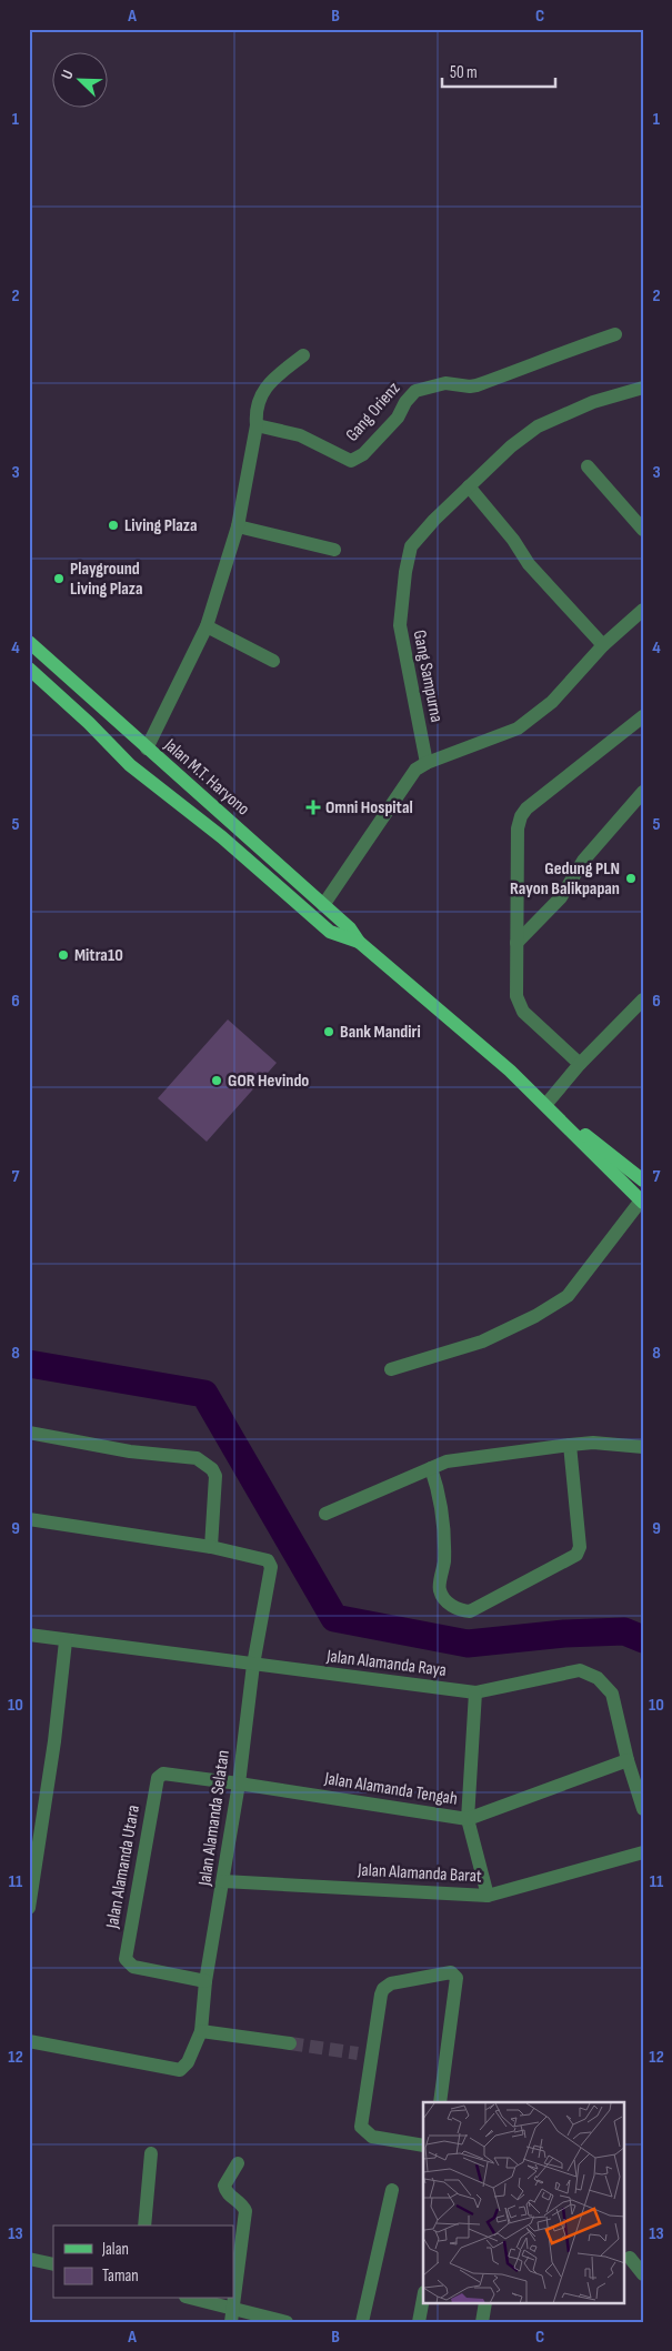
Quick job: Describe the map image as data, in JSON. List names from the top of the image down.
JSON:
{
  "streets": {
    "main road": ["Jalan M.T. Haryono"],
    "street": [
      "Gang Orienz",
      "Gang Sampurna",
      "Jalan Alamanda Raya",
      "Jalan Alamanda Tengah",
      "Jalan Alamanda Selatan",
      "Jalan Alamanda Utara",
      "Jalan Alamanda Barat"
    ]
  },
  "crossings": [
    ["Jalan Alamanda Raya", "Jalan Alamanda Tengah"],
    ["Jalan Alamanda Raya", "Jalan Alamanda Selatan"],
    ["Jalan Alamanda Tengah", "Jalan Alamanda Selatan"],
    ["Jalan Alamanda Tengah", "Jalan Alamanda Utara"],
    ["Jalan Alamanda Selatan", "Jalan Alamanda Utara"],
    ["Jalan Alamanda Selatan", "Jalan Alamanda Barat"]
  ],
  "places": {
    "other": [
      "Living Plaza",
      "Playground Living Plaza",
      "Gedung PLN Rayon Balikpapan",
      "Mitra10",
      "Bank Mandiri",
      "GOR Hevindo"
    ],
    "health": ["Omni Hospital"]
  },
  "legend": ["Jalan", "Taman"],
  "scale_bar": "50 m",
  "north": "top left",
  "grid": {
    "columns": ["A", "B", "C"],
    "rows": [
      "1",
      "2",
      "3",
      "4",
      "5",
      "6",
      "7",
      "8",
      "9",
      "10",
      "11",
      "12",
      "13"
    ]
  }
}
